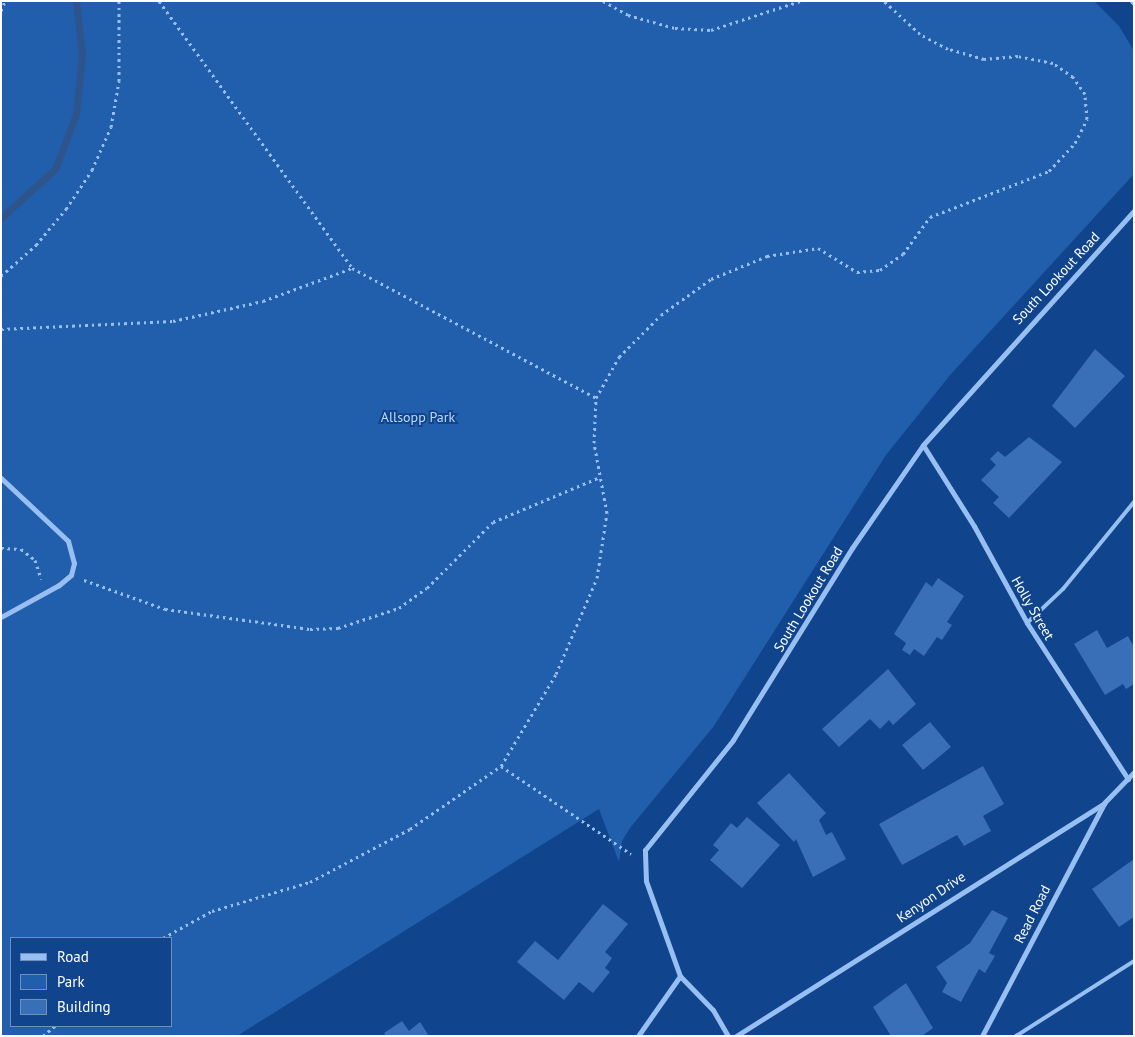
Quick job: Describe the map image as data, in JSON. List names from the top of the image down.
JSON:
{
  "streets": {
    "street": [
      "South Lookout Road",
      "Holly Street",
      "Kenyon Drive",
      "Read Road"
    ]
  },
  "crossings": [
    ["South Lookout Road", "Holly Street"],
    ["Holly Street", "Kenyon Drive"],
    ["Kenyon Drive", "Read Road"]
  ],
  "parks": ["Allsopp Park"],
  "legend": ["Road", "Park", "Building"]
}
